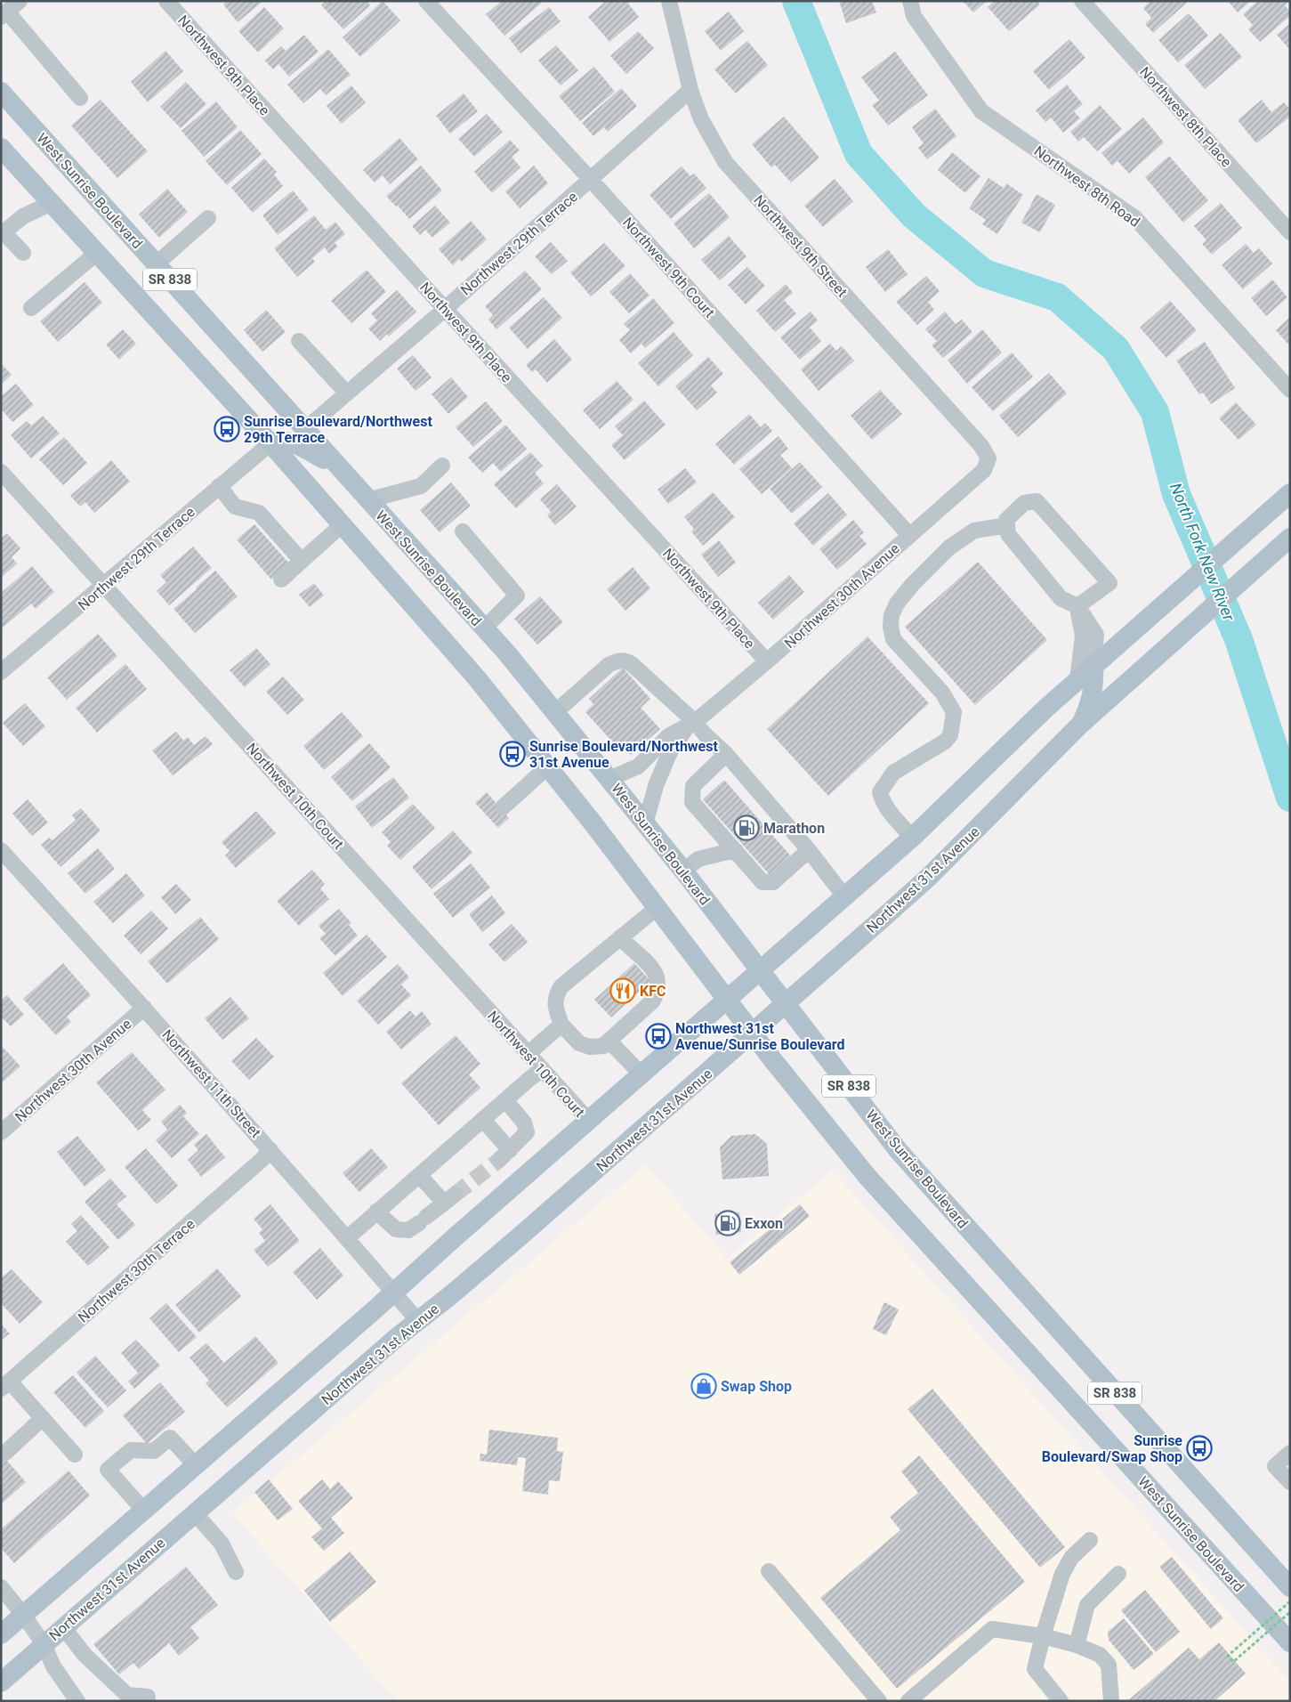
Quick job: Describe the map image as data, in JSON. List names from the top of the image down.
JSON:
{
  "streets": {
    "main road": ["West Sunrise Boulevard", "SR 838", "Northwest 31st Avenue"],
    "street": [
      "Northwest 9th Place",
      "Northwest 8th Place",
      "Northwest 8th Road",
      "Northwest 29th Terrace",
      "Northwest 9th Street",
      "Northwest 9th Court",
      "Northwest 30th Avenue",
      "Northwest 10th Court",
      "Northwest 11th Street",
      "Northwest 30th Terrace"
    ]
  },
  "crossings": [
    ["Northwest 9th Place", "Northwest 29th Terrace"],
    ["Northwest 9th Place", "Northwest 30th Avenue"],
    ["West Sunrise Boulevard", "Northwest 29th Terrace"],
    ["West Sunrise Boulevard", "Northwest 30th Avenue"],
    ["West Sunrise Boulevard", "Northwest 31st Avenue"],
    ["Northwest 29th Terrace", "Northwest 9th Street"],
    ["Northwest 29th Terrace", "Northwest 9th Court"],
    ["Northwest 29th Terrace", "Northwest 10th Court"],
    ["Northwest 9th Street", "Northwest 30th Avenue"],
    ["Northwest 9th Court", "Northwest 30th Avenue"],
    ["Northwest 30th Avenue", "Northwest 11th Street"],
    ["Northwest 31st Avenue", "Northwest 11th Street"],
    ["Northwest 11th Street", "Northwest 30th Terrace"]
  ],
  "water": ["North Fork New River"],
  "places": {
    "bus stop": [
      "Sunrise Boulevard/Northwest 29th Terrace",
      "Sunrise Boulevard/Northwest 31st Avenue",
      "Northwest 31st Avenue/Sunrise Boulevard",
      "Sunrise Boulevard/Swap Shop"
    ],
    "fuel station": ["Marathon", "Exxon"],
    "restaurant": ["KFC"],
    "shop": ["Swap Shop"]
  }
}
